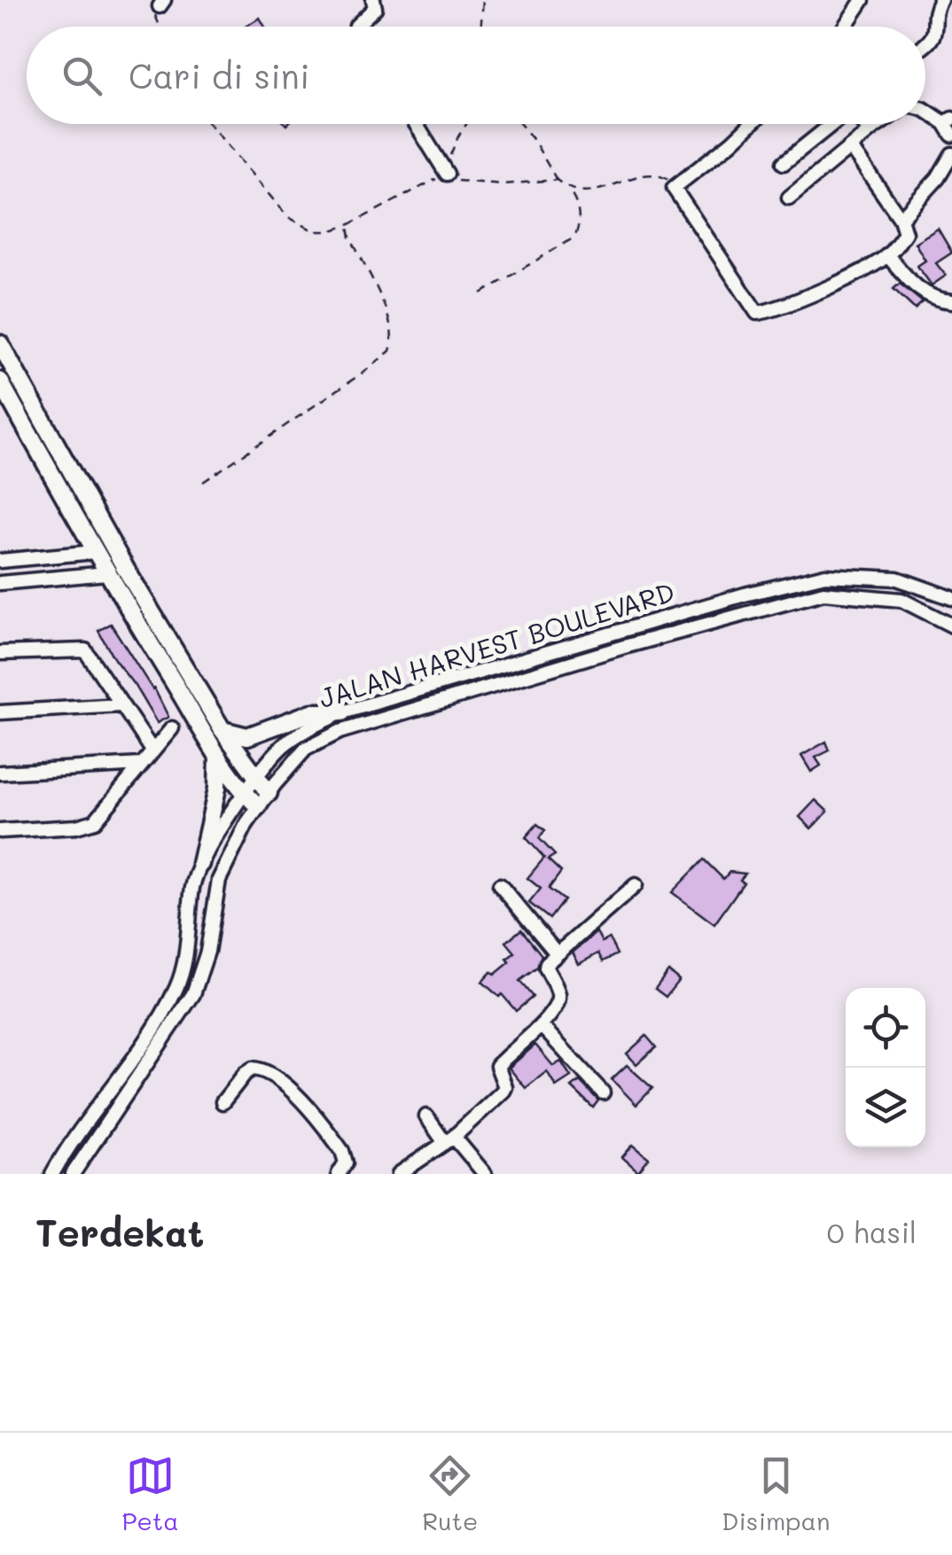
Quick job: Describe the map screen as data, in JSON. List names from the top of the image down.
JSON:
{
  "streets": {
    "street": ["JALAN HARVEST BOULEVARD"]
  },
  "page": {
    "search": "Cari di sini",
    "heading": ["Terdekat", "0 hasil"],
    "nav": ["Peta", "Rute", "Disimpan"]
  }
}
